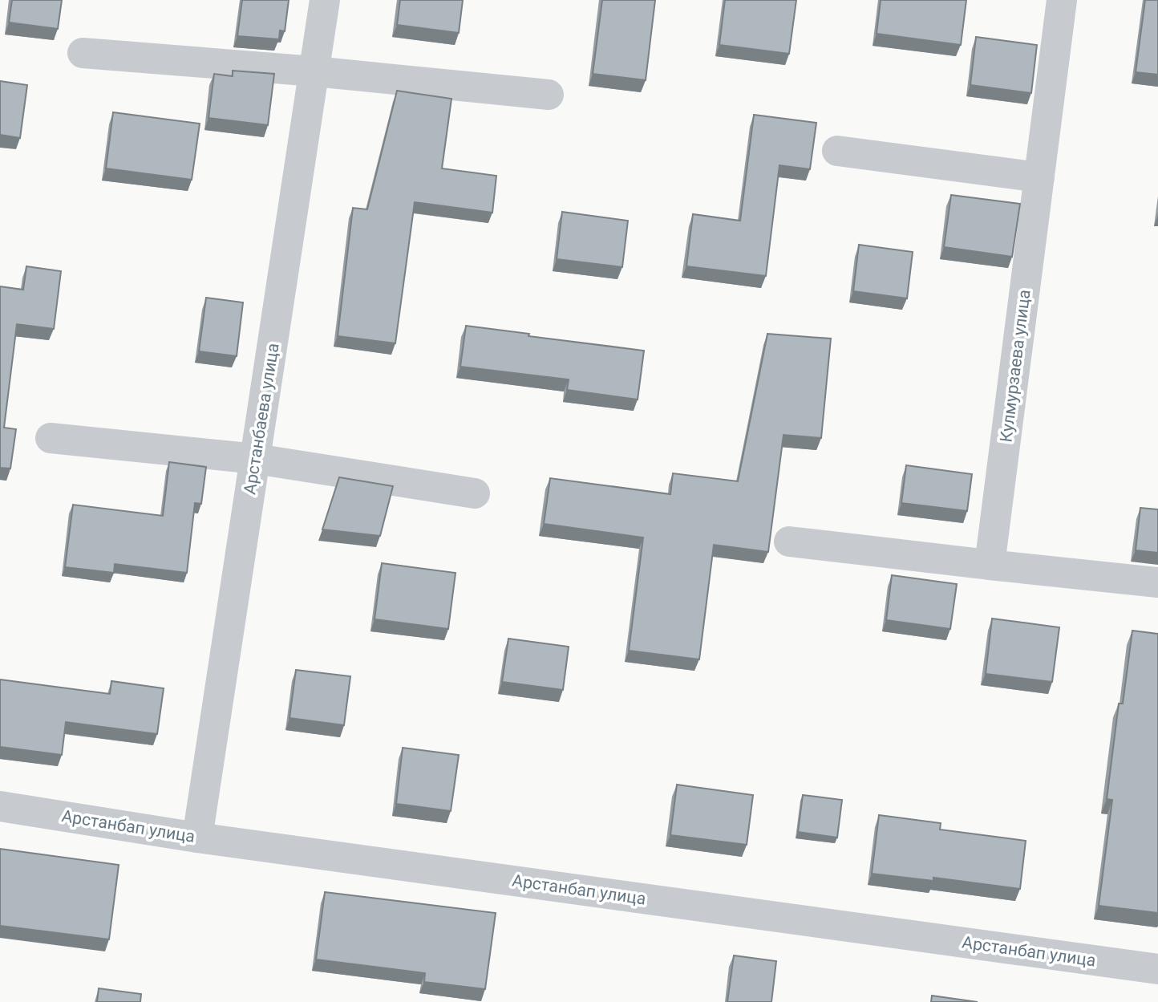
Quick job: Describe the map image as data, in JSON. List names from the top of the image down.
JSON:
{
  "streets": {
    "street": ["Кулмурзаева улица", "Арстанбаева улица", "Арстанбап улица"]
  },
  "crossings": [
    ["Арстанбаева улица", "Арстанбап улица"]
  ]
}
